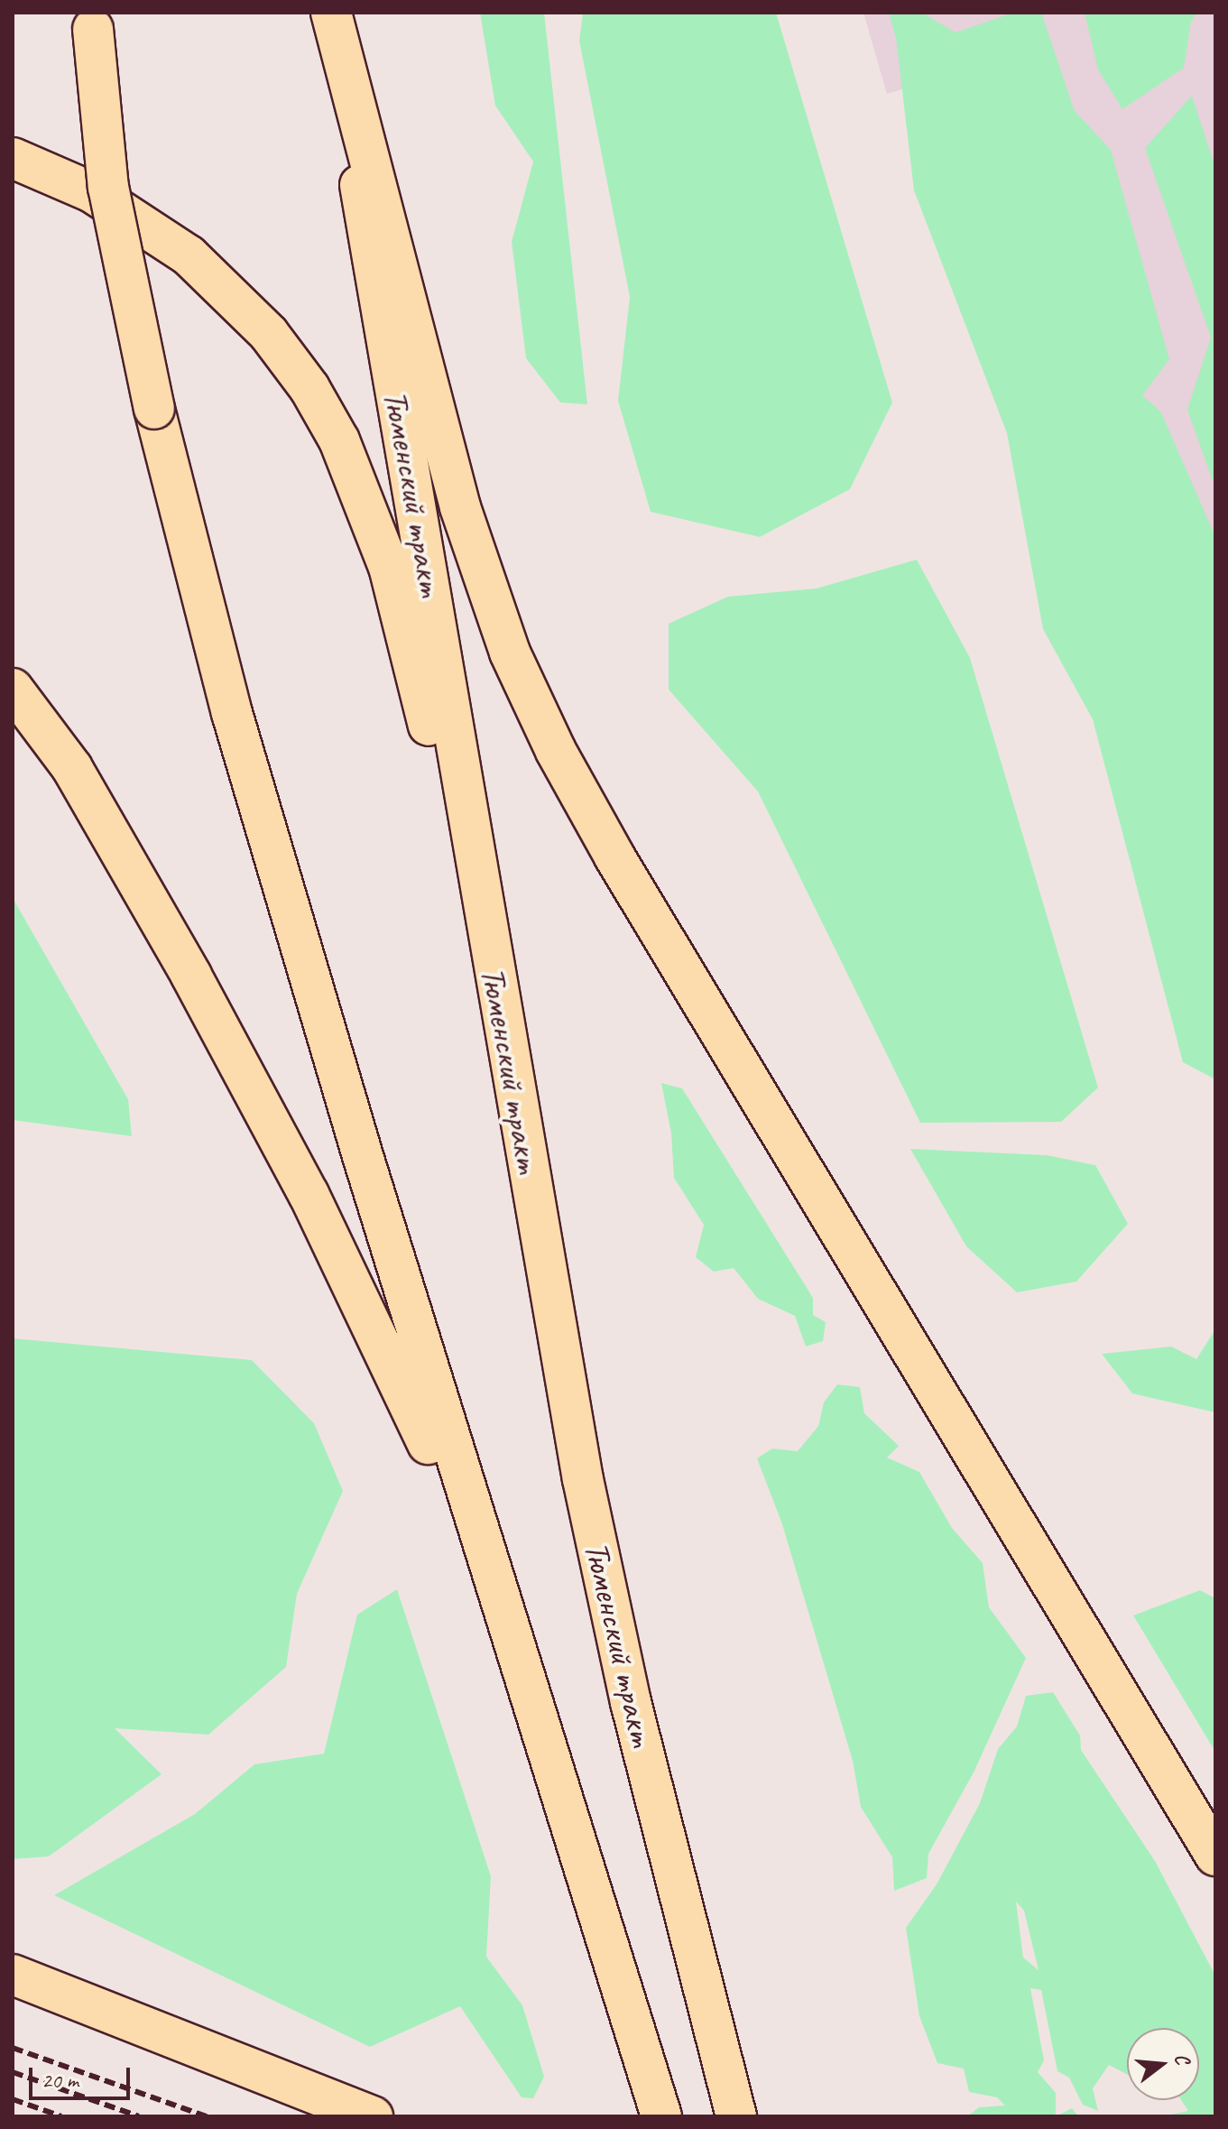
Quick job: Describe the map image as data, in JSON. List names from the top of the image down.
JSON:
{
  "streets": {
    "main road": ["Тюменский тракт"]
  },
  "scale_bar": "20 m",
  "north": "right"
}
